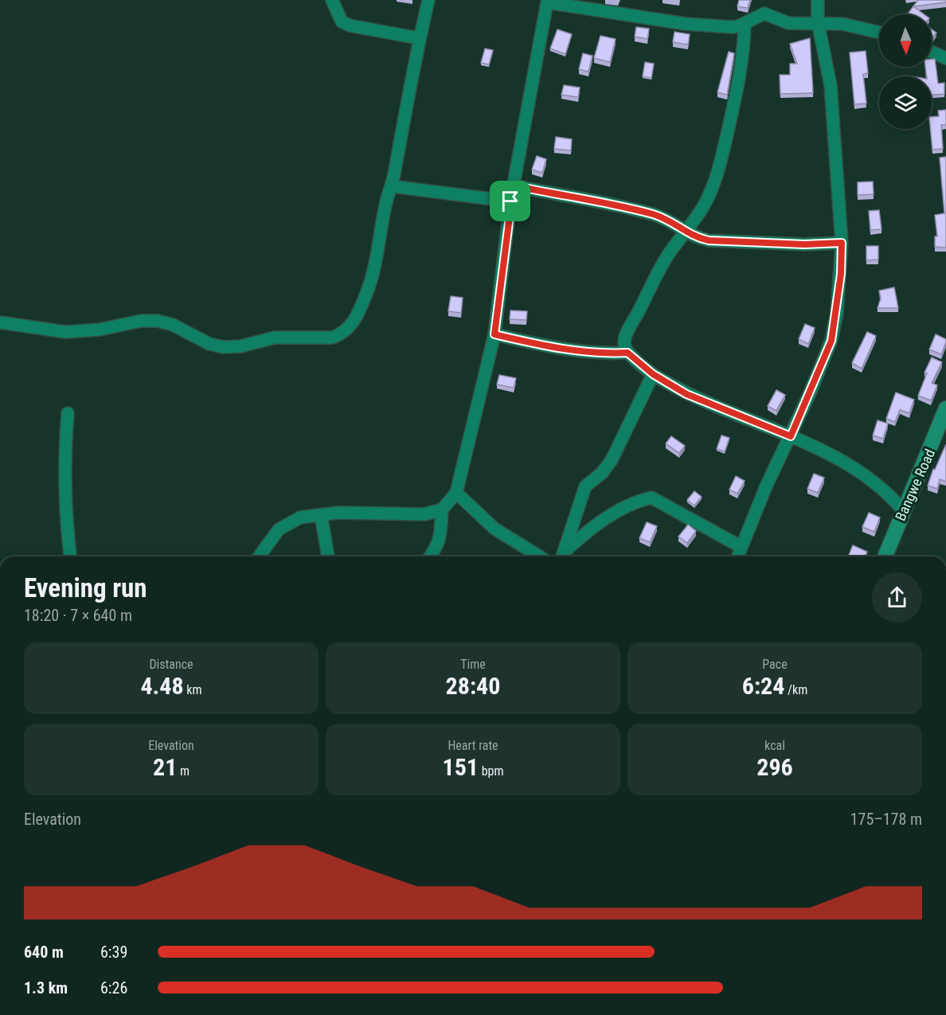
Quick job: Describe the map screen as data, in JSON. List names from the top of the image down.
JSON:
{
  "streets": {
    "street": ["Bangwe Road"]
  },
  "north": "bottom",
  "page": {
    "heading": ["Evening run", "18:20 · 7 × 640 m"],
    "stats": [
      ["Distance", "4.48 km"],
      ["Time", "28:40"],
      ["Pace", "6:24 /km"],
      ["Elevation", "21 m"],
      ["Heart rate", "151 bpm"],
      ["kcal", "296"]
    ],
    "chart": ["Elevation", "175–178 m"],
    "list": [
      {
        "name": "640 m",
        "note": "6:39"
      },
      {
        "name": "1.3 km",
        "note": "6:26"
      }
    ]
  }
}
